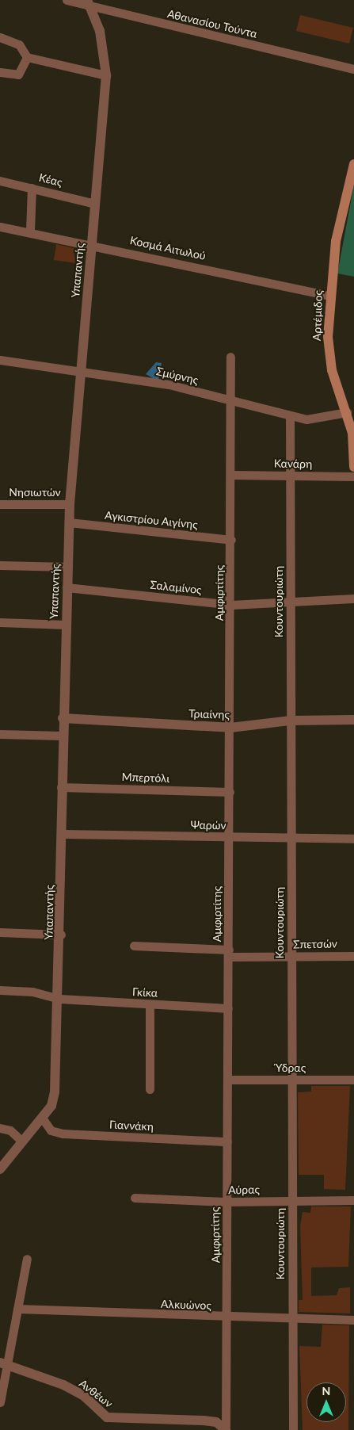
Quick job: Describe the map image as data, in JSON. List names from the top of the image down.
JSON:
{
  "streets": {
    "main road": ["Αρτέμιδος"],
    "street": [
      "Αθανασίου Τούντα",
      "Κέας",
      "Κοσμά Αιτωλού",
      "Υπαπαντής",
      "Σμύρνης",
      "Κανάρη",
      "Νησιωτών",
      "Αγκιστρίου Αιγίνης",
      "Σαλαμίνος",
      "Αμφιρτίτης",
      "Κουντουριώτη",
      "Τριαίνης",
      "Μπερτόλι",
      "Ψαρών",
      "Σπετσών",
      "Γκίκα",
      "Ύδρας",
      "Γιαννάκη",
      "Αύρας",
      "Αλκυώνος",
      "Ανθέων"
    ]
  },
  "crossings": [
    ["Αθανασίου Τούντα", "Υπαπαντής"],
    ["Κέας", "Υπαπαντής"],
    ["Κοσμά Αιτωλού", "Υπαπαντής"],
    ["Κοσμά Αιτωλού", "Αρτέμιδος"],
    ["Υπαπαντής", "Σμύρνης"],
    ["Υπαπαντής", "Νησιωτών"],
    ["Υπαπαντής", "Αγκιστρίου Αιγίνης"],
    ["Υπαπαντής", "Σαλαμίνος"],
    ["Υπαπαντής", "Τριαίνης"],
    ["Υπαπαντής", "Μπερτόλι"],
    ["Υπαπαντής", "Ψαρών"],
    ["Υπαπαντής", "Γκίκα"],
    ["Υπαπαντής", "Γιαννάκη"],
    ["Αρτέμιδος", "Σμύρνης"],
    ["Σμύρνης", "Αμφιρτίτης"],
    ["Σμύρνης", "Κουντουριώτη"],
    ["Κανάρη", "Αμφιρτίτης"],
    ["Κανάρη", "Κουντουριώτη"],
    ["Αγκιστρίου Αιγίνης", "Αμφιρτίτης"],
    ["Σαλαμίνος", "Αμφιρτίτης"],
    ["Σαλαμίνος", "Κουντουριώτη"],
    ["Αμφιρτίτης", "Τριαίνης"],
    ["Αμφιρτίτης", "Μπερτόλι"],
    ["Αμφιρτίτης", "Ψαρών"],
    ["Αμφιρτίτης", "Σπετσών"],
    ["Αμφιρτίτης", "Γκίκα"],
    ["Αμφιρτίτης", "Ύδρας"],
    ["Αμφιρτίτης", "Γιαννάκη"],
    ["Αμφιρτίτης", "Αύρας"],
    ["Αμφιρτίτης", "Αλκυώνος"],
    ["Αμφιρτίτης", "Ανθέων"],
    ["Κουντουριώτη", "Τριαίνης"],
    ["Κουντουριώτη", "Ψαρών"],
    ["Κουντουριώτη", "Σπετσών"],
    ["Κουντουριώτη", "Ύδρας"],
    ["Κουντουριώτη", "Αύρας"],
    ["Κουντουριώτη", "Αλκυώνος"]
  ],
  "north": "top"
}
